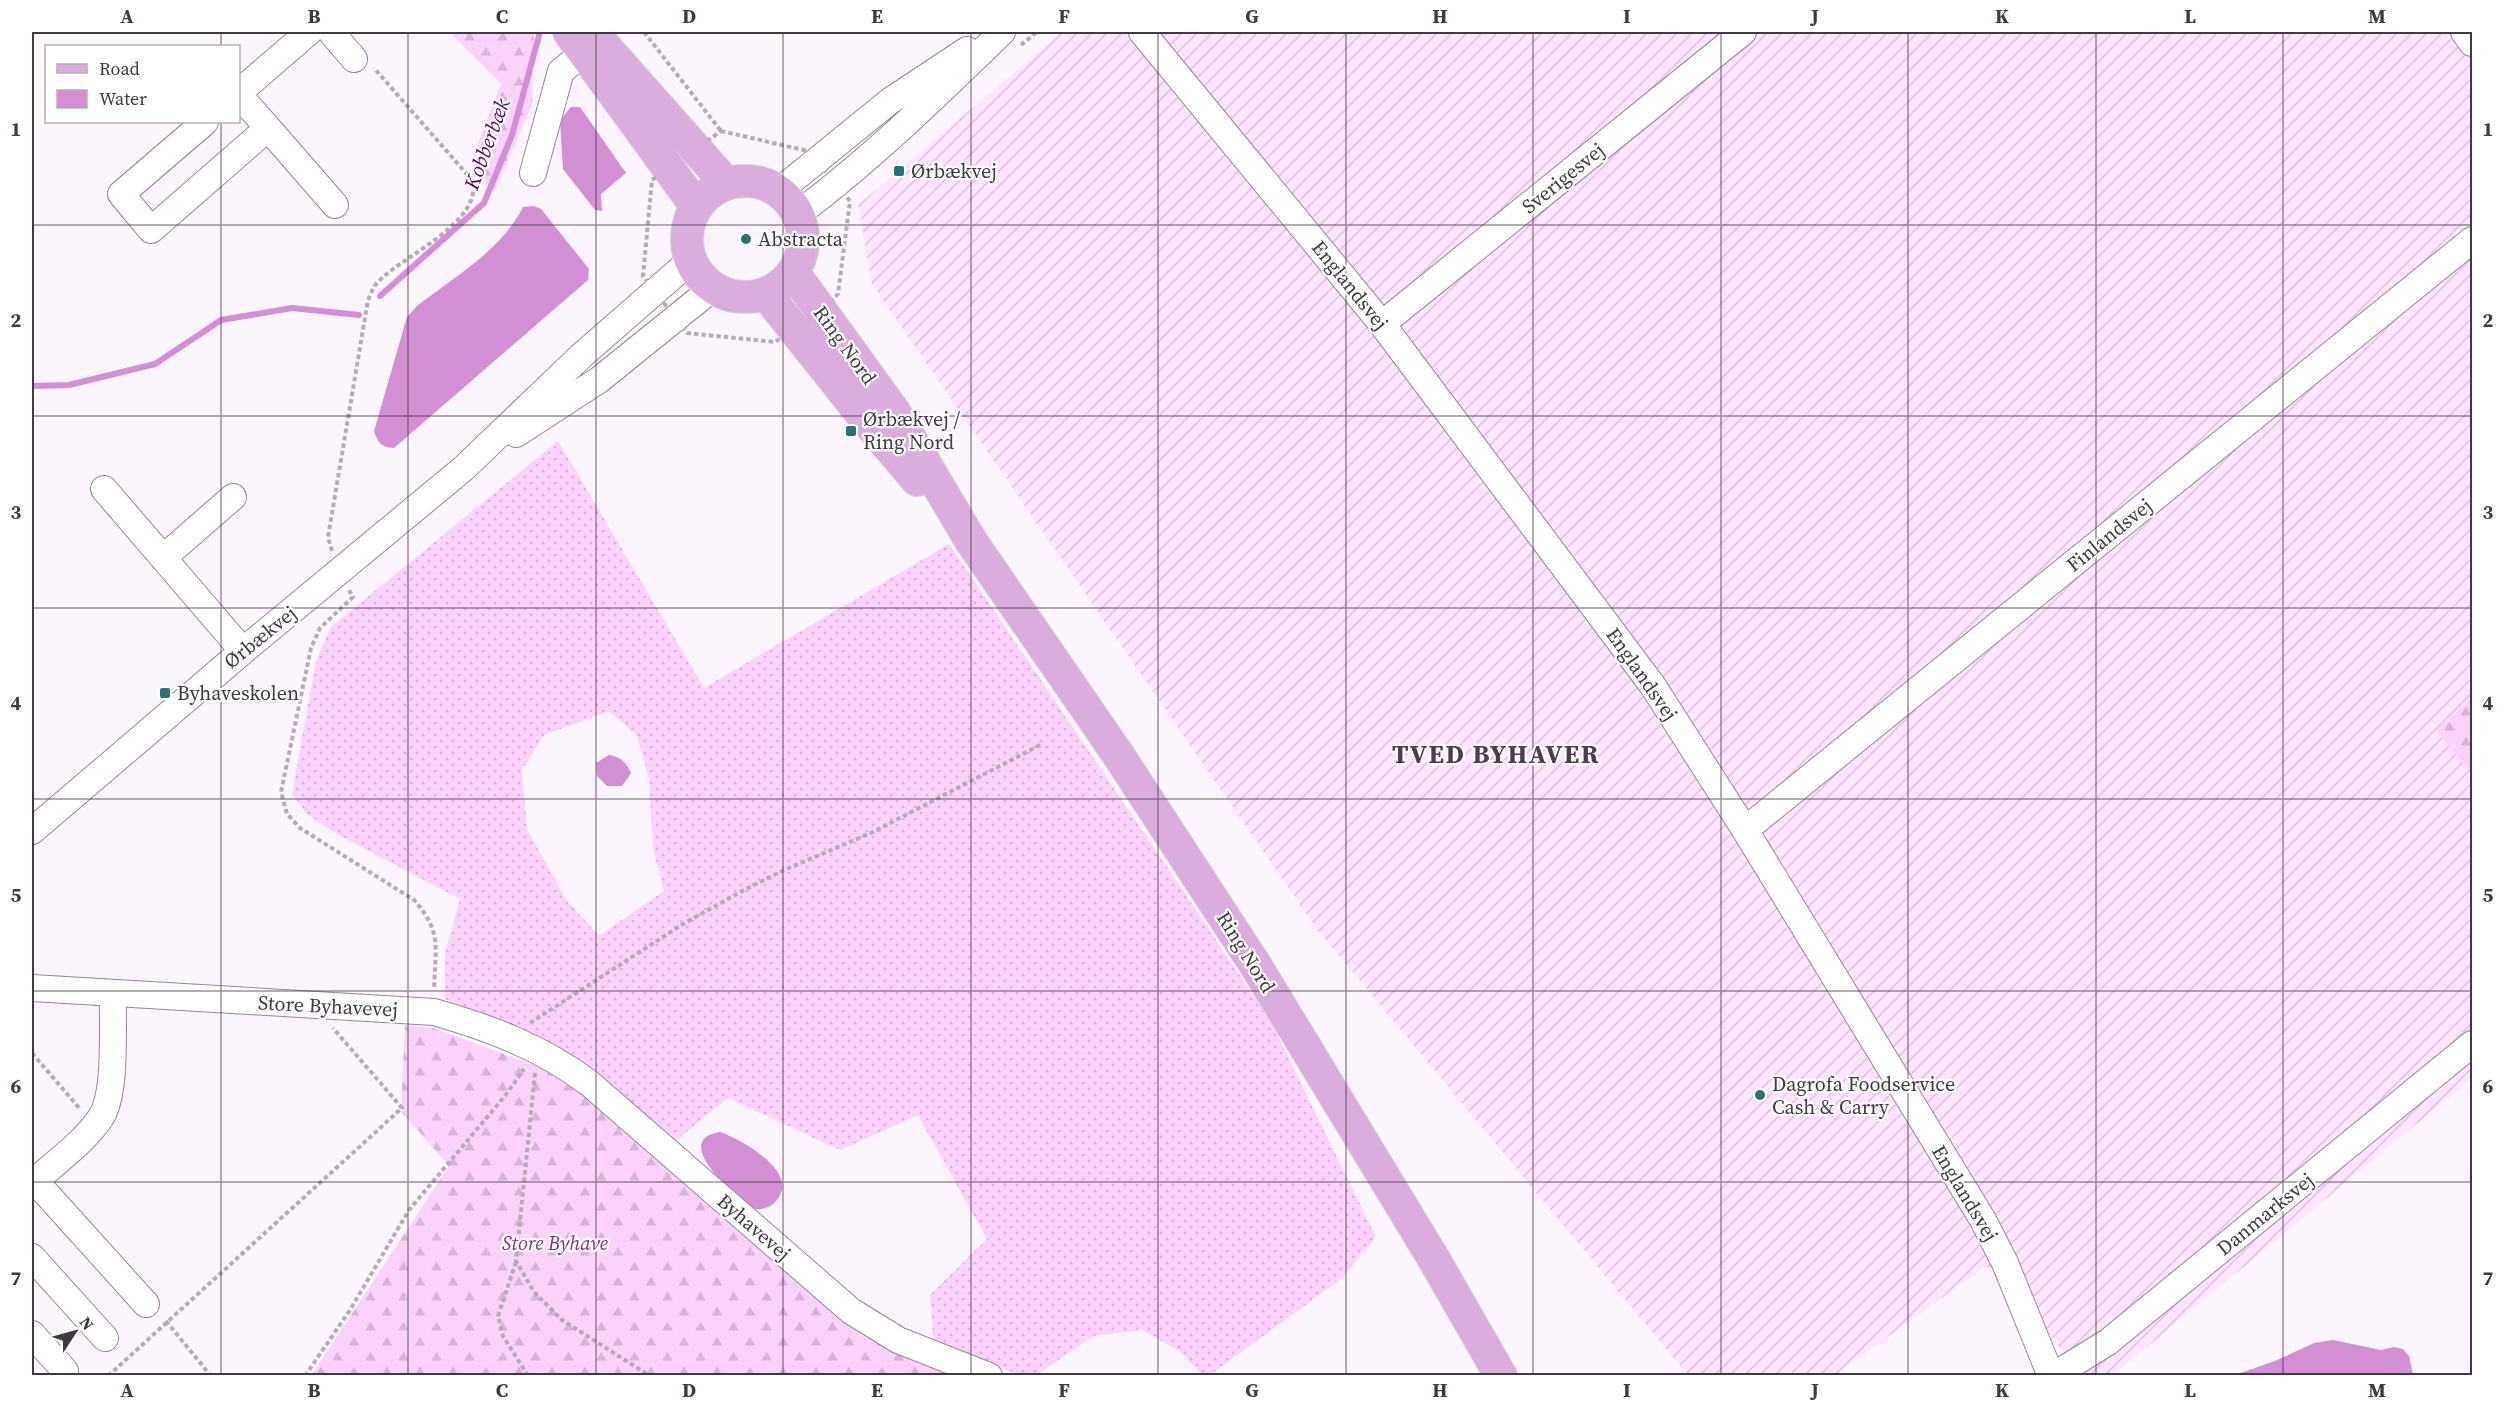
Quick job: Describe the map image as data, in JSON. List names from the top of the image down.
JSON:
{
  "streets": {
    "main road": ["Ring Nord"],
    "street": [
      "Sverigesvej",
      "Englandsvej",
      "Finlandsvej",
      "Ørbækvej",
      "Store Byhavevej",
      "Danmarksvej",
      "Byhavevej"
    ]
  },
  "crossings": [
    ["Sverigesvej", "Englandsvej"],
    ["Englandsvej", "Finlandsvej"],
    ["Englandsvej", "Danmarksvej"],
    ["Ring Nord", "Ørbækvej"],
    ["Store Byhavevej", "Byhavevej"]
  ],
  "districts": ["TVED BYHAVER"],
  "water": ["Kobberbæk"],
  "parks": ["Store Byhave"],
  "places": {
    "transit": ["Ørbækvej", "Ørbækvej / Ring Nord", "Byhaveskolen"],
    "other": ["Abstracta", "Dagrofa Foodservice Cash & Carry"]
  },
  "legend": ["Road", "Water"],
  "north": "top right",
  "grid": {
    "columns": [
      "A",
      "B",
      "C",
      "D",
      "E",
      "F",
      "G",
      "H",
      "I",
      "J",
      "K",
      "L",
      "M"
    ],
    "rows": [
      "1",
      "2",
      "3",
      "4",
      "5",
      "6",
      "7"
    ]
  }
}
